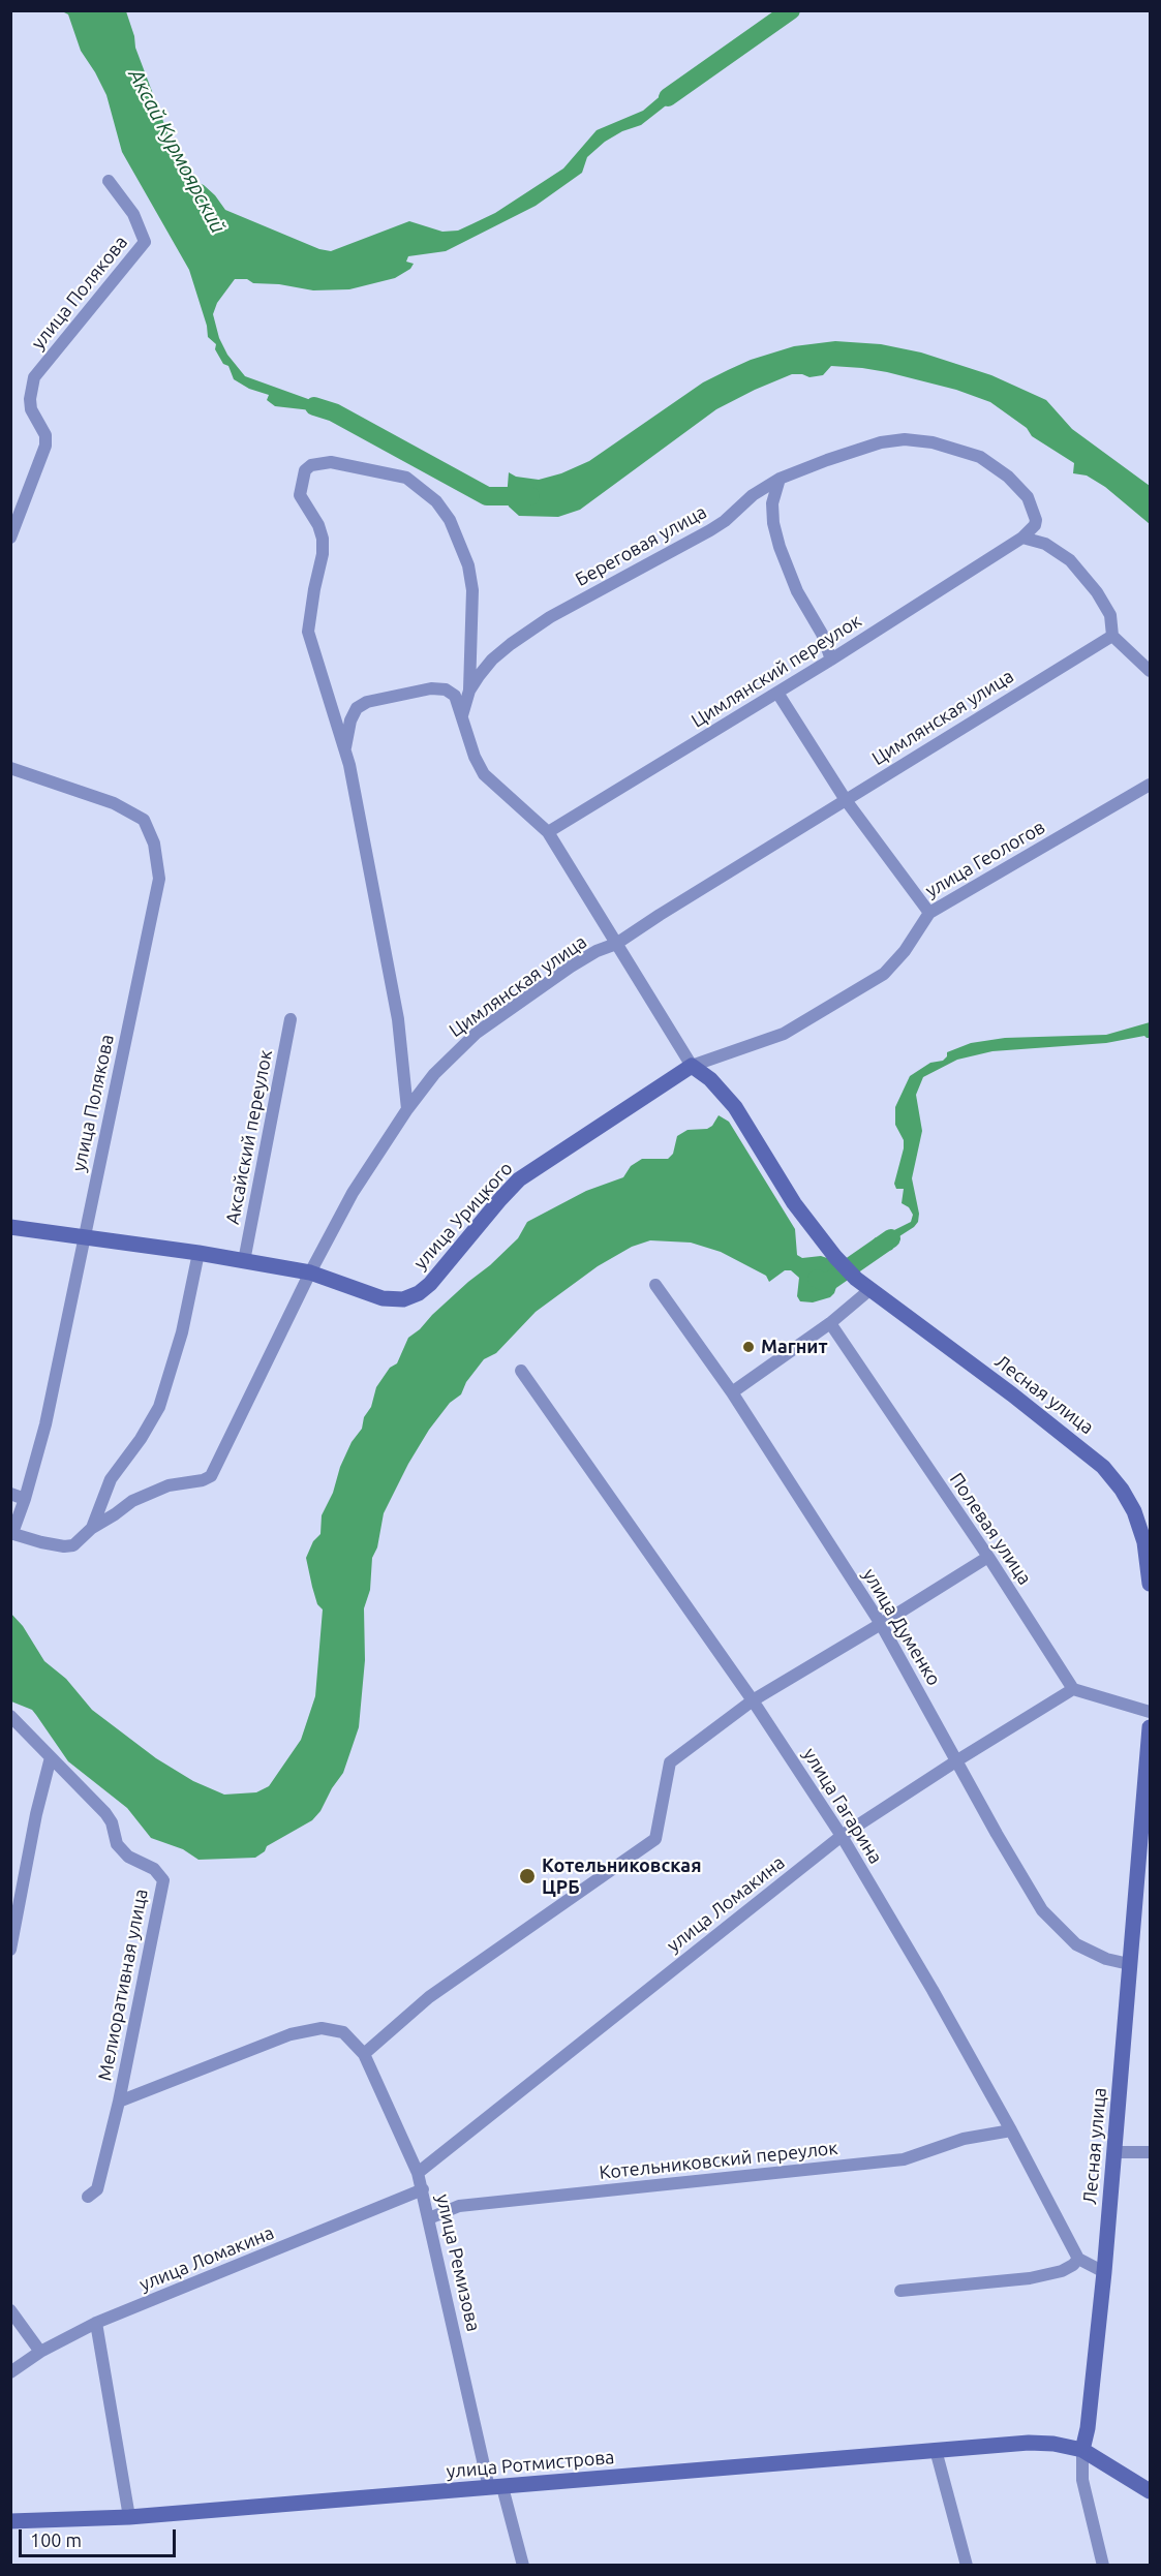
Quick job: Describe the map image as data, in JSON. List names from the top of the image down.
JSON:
{
  "streets": {
    "street": [
      "улица Полякова",
      "Береговая улица",
      "Цимлянский переулок",
      "Цимлянская улица",
      "улица Геологов",
      "Аксайский переулок",
      "улица Урицкого",
      "Лесная улица",
      "Полевая улица",
      "улица Думенко",
      "улица Гагарина",
      "улица Ломакина",
      "Мелиоративная улица",
      "Котельниковский переулок",
      "улица Ремизова",
      "улица Ротмистрова"
    ]
  },
  "crossings": [
    ["улица Полякова", "Цимлянская улица"],
    ["улица Полякова", "улица Урицкого"],
    ["Береговая улица", "Цимлянский переулок"],
    ["Цимлянская улица", "улица Урицкого"],
    ["улица Геологов", "улица Урицкого"],
    ["улица Геологов", "Лесная улица"],
    ["Аксайский переулок", "улица Урицкого"],
    ["улица Урицкого", "Лесная улица"],
    ["Лесная улица", "улица Думенко"],
    ["Лесная улица", "улица Ротмистрова"],
    ["Полевая улица", "улица Ломакина"],
    ["улица Думенко", "улица Ломакина"],
    ["улица Гагарина", "улица Ломакина"],
    ["улица Гагарина", "Котельниковский переулок"],
    ["улица Ломакина", "улица Ремизова"],
    ["Мелиоративная улица", "улица Ремизова"],
    ["Котельниковский переулок", "улица Ремизова"],
    ["улица Ремизова", "улица Ротмистрова"]
  ],
  "water": ["Аксай Курмоярский"],
  "places": ["Магнит", "Котельниковская ЦРБ"],
  "scale_bar": "100 m"
}
